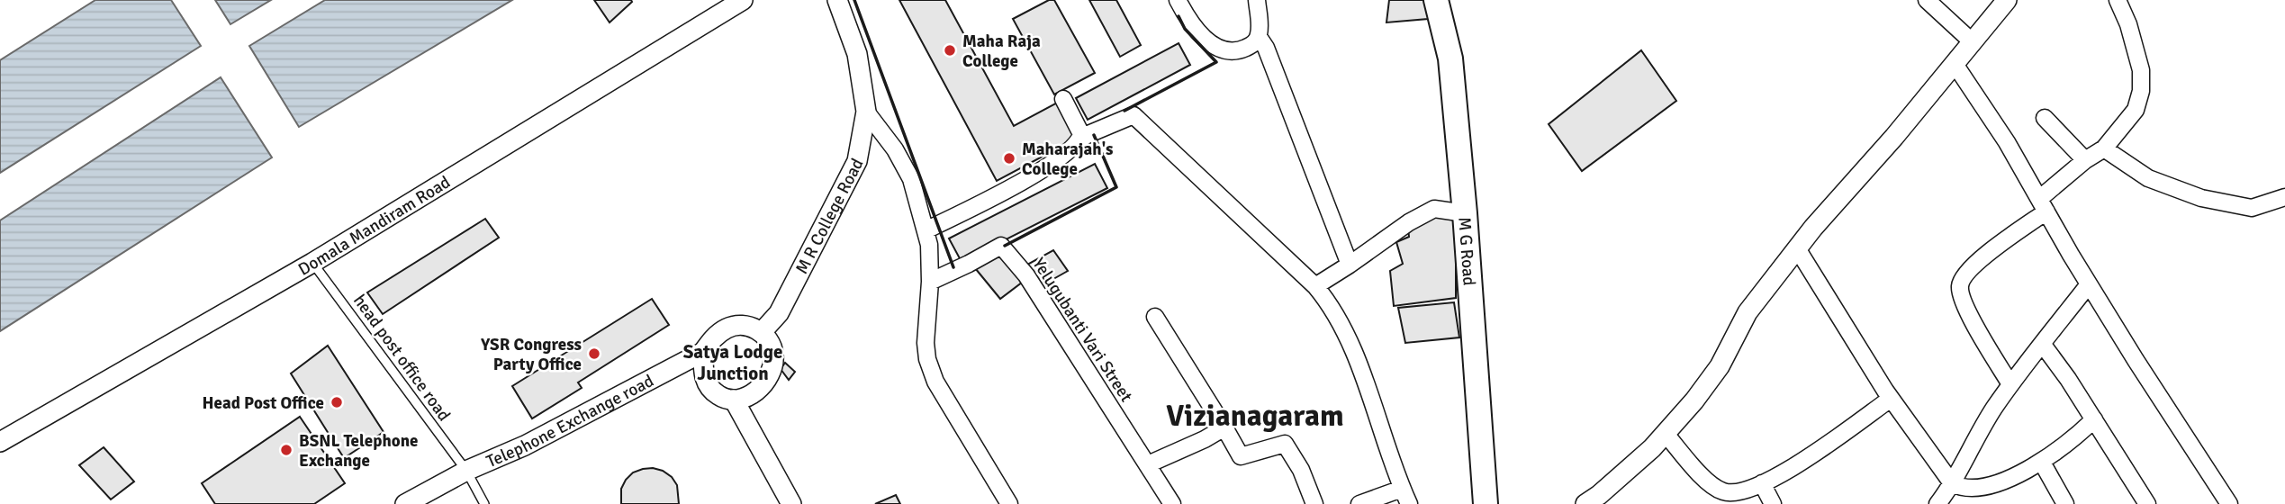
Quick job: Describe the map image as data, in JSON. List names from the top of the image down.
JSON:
{
  "streets": {
    "main road": ["M G Road"],
    "street": [
      "M R College Road",
      "Domala Mandiram Road",
      "Yelugubanti Vari Street",
      "Telephone Exchange road"
    ],
    "lane": ["head post office road"]
  },
  "crossings": [
    ["M R College Road", "Telephone Exchange road"],
    ["Domala Mandiram Road", "head post office road"],
    ["head post office road", "Telephone Exchange road"]
  ],
  "districts": ["Satya Lodge Junction", "Vizianagaram"],
  "places": [
    "Maha Raja College",
    "Maharajah's College",
    "YSR Congress Party Office",
    "Head Post Office",
    "BSNL Telephone Exchange"
  ]
}
